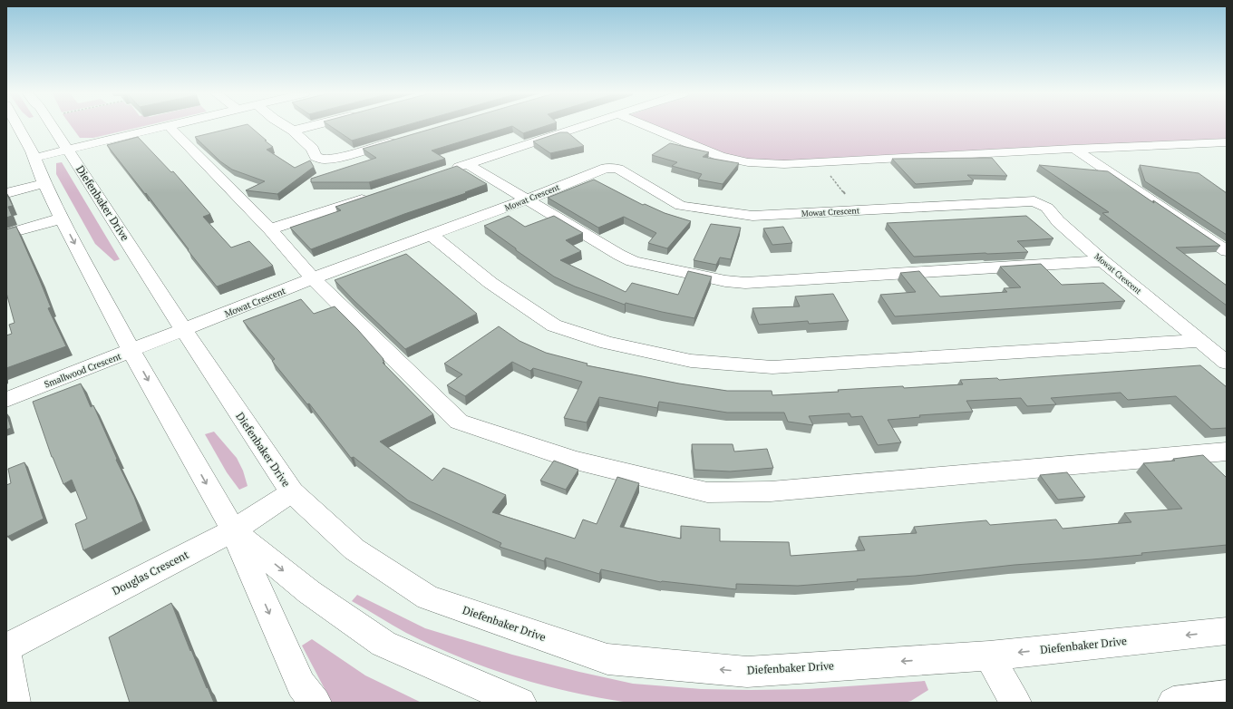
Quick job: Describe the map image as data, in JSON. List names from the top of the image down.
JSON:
{
  "streets": {
    "street": [
      "Mowat Crescent",
      "Diefenbaker Drive",
      "Smallwood Crescent",
      "Douglas Crescent"
    ]
  },
  "crossings": [
    ["Mowat Crescent", "Diefenbaker Drive"],
    ["Mowat Crescent", "Smallwood Crescent"],
    ["Diefenbaker Drive", "Douglas Crescent"]
  ]
}
